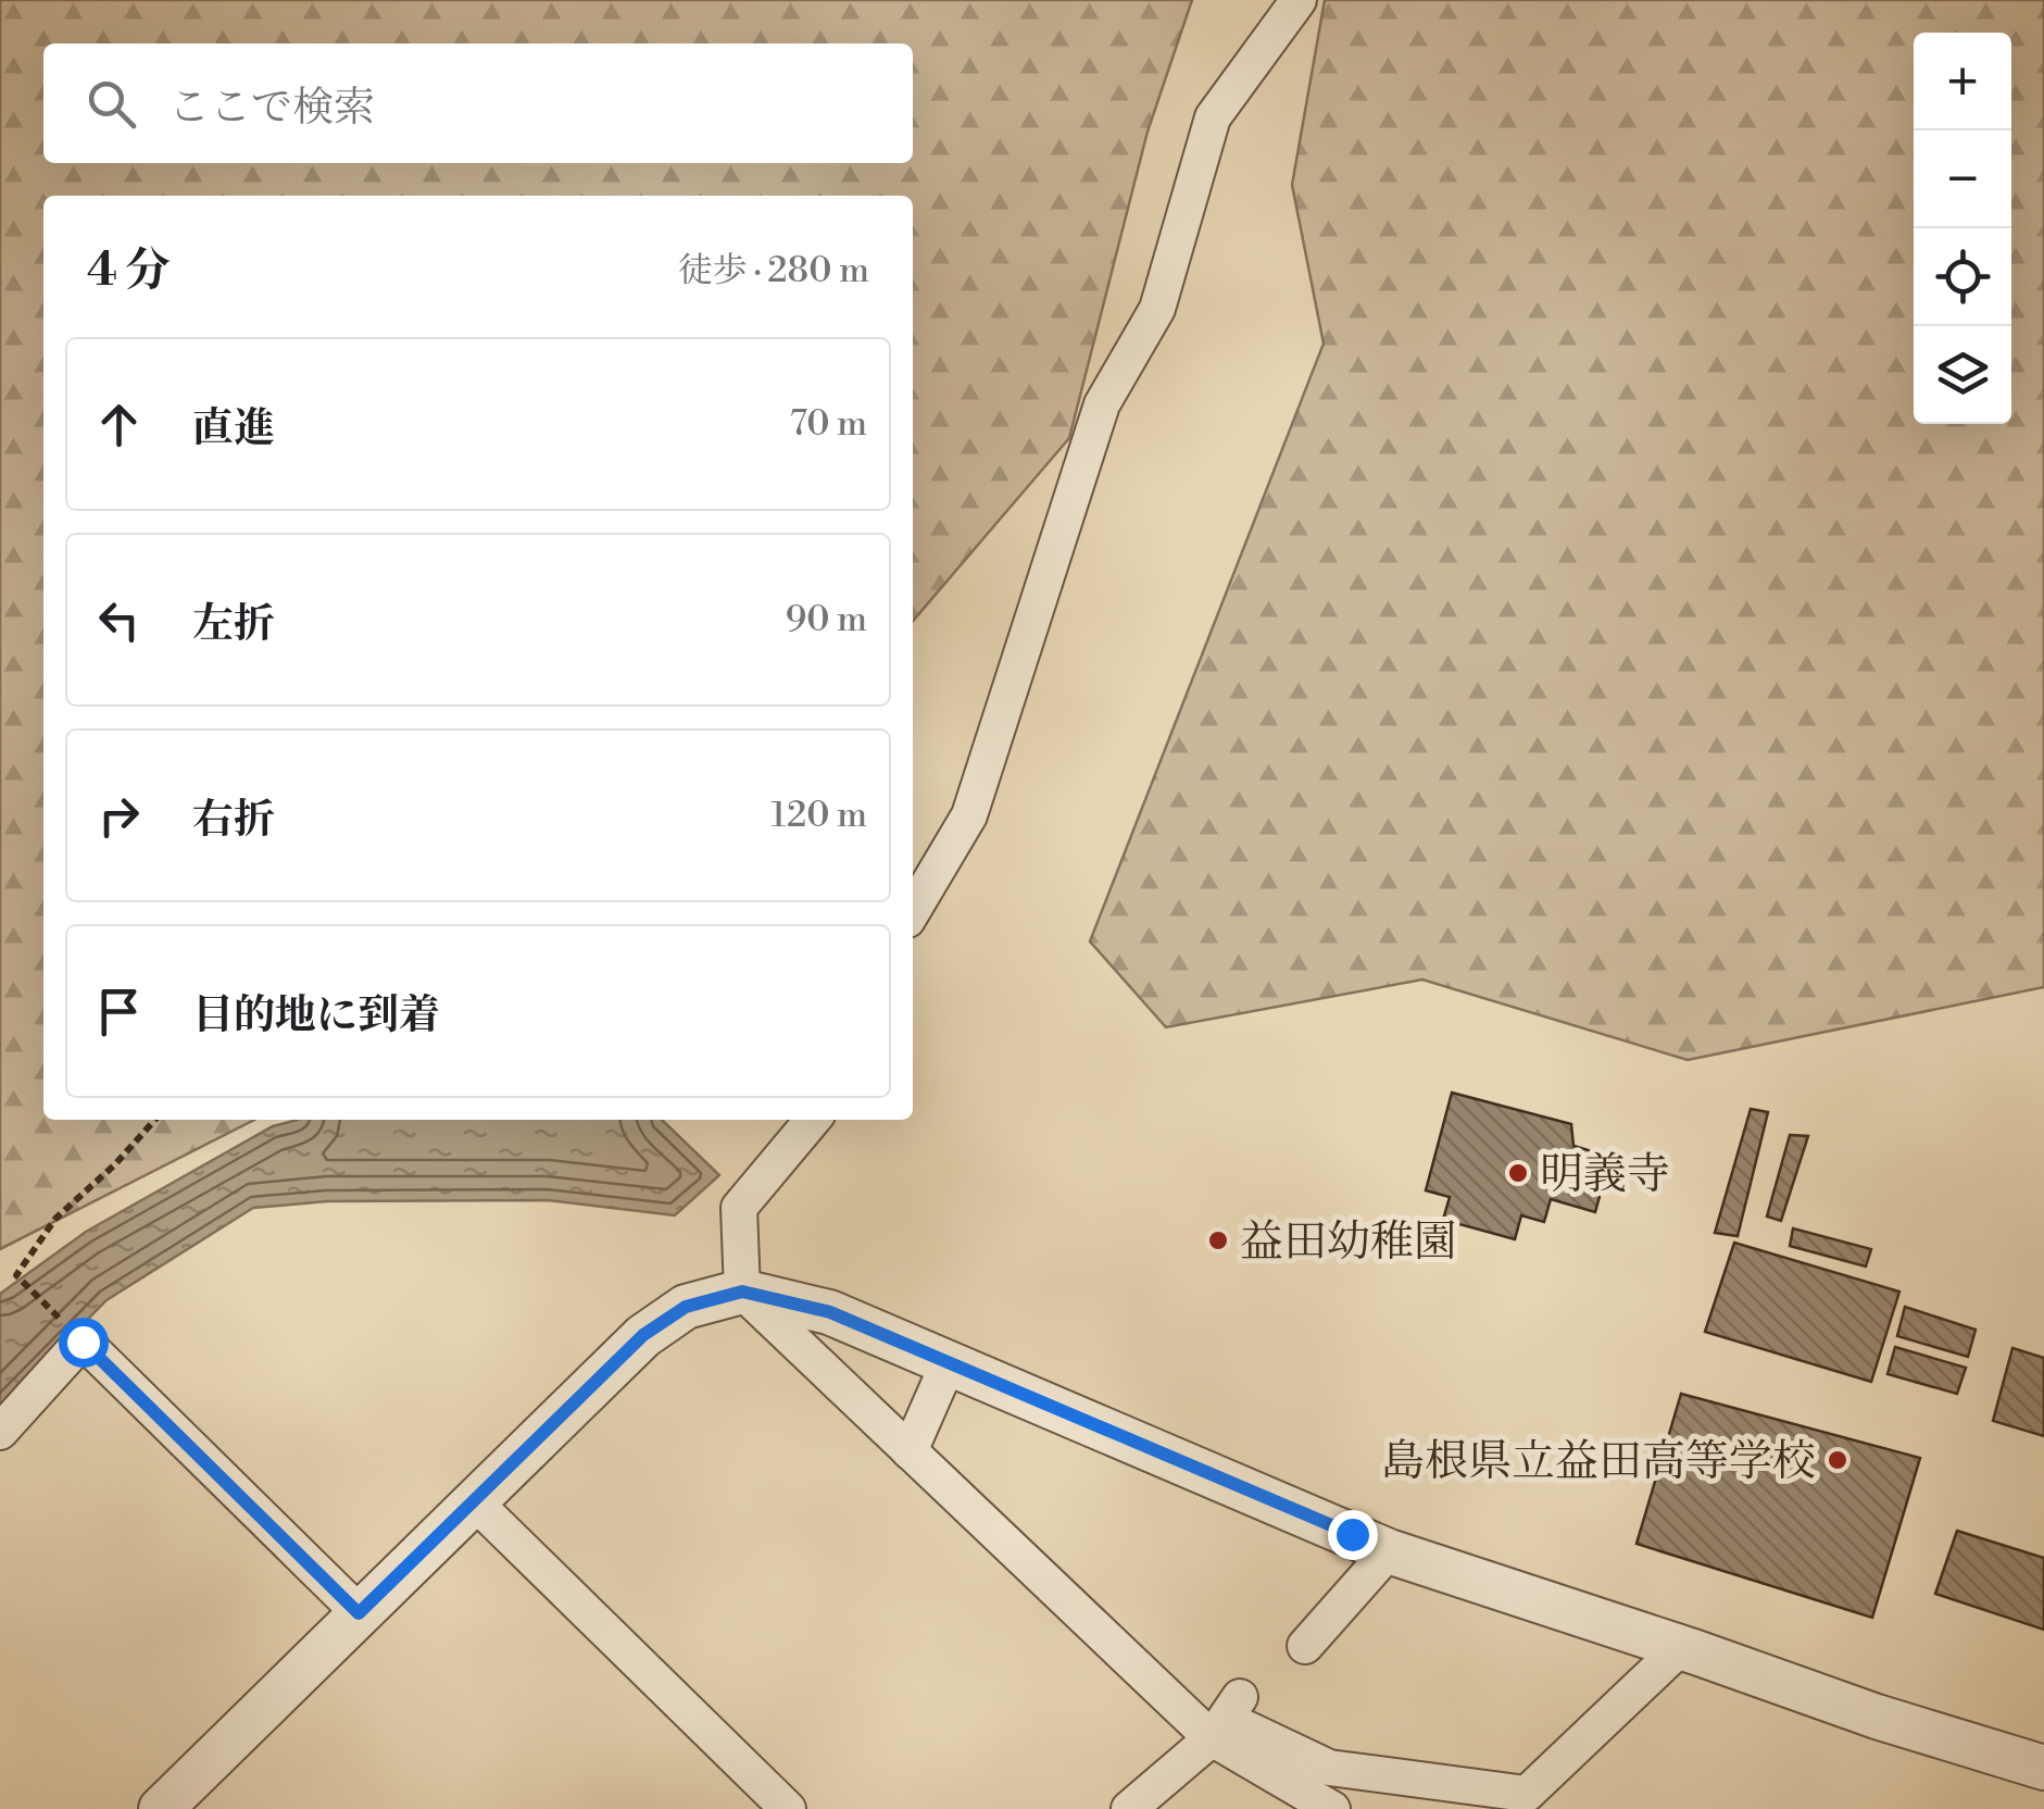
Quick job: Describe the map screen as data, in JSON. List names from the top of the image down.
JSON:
{
  "places": ["明義寺", "益田幼稚園", "島根県立益田高等学校"],
  "page": {
    "map_buttons": ["+", "−"],
    "search": "ここで検索",
    "heading": ["4 分", "徒歩 · 280 m"],
    "list": [
      ["直進", "70 m"],
      ["左折", "90 m"],
      ["右折", "120 m"],
      "目的地に到着"
    ]
  }
}
